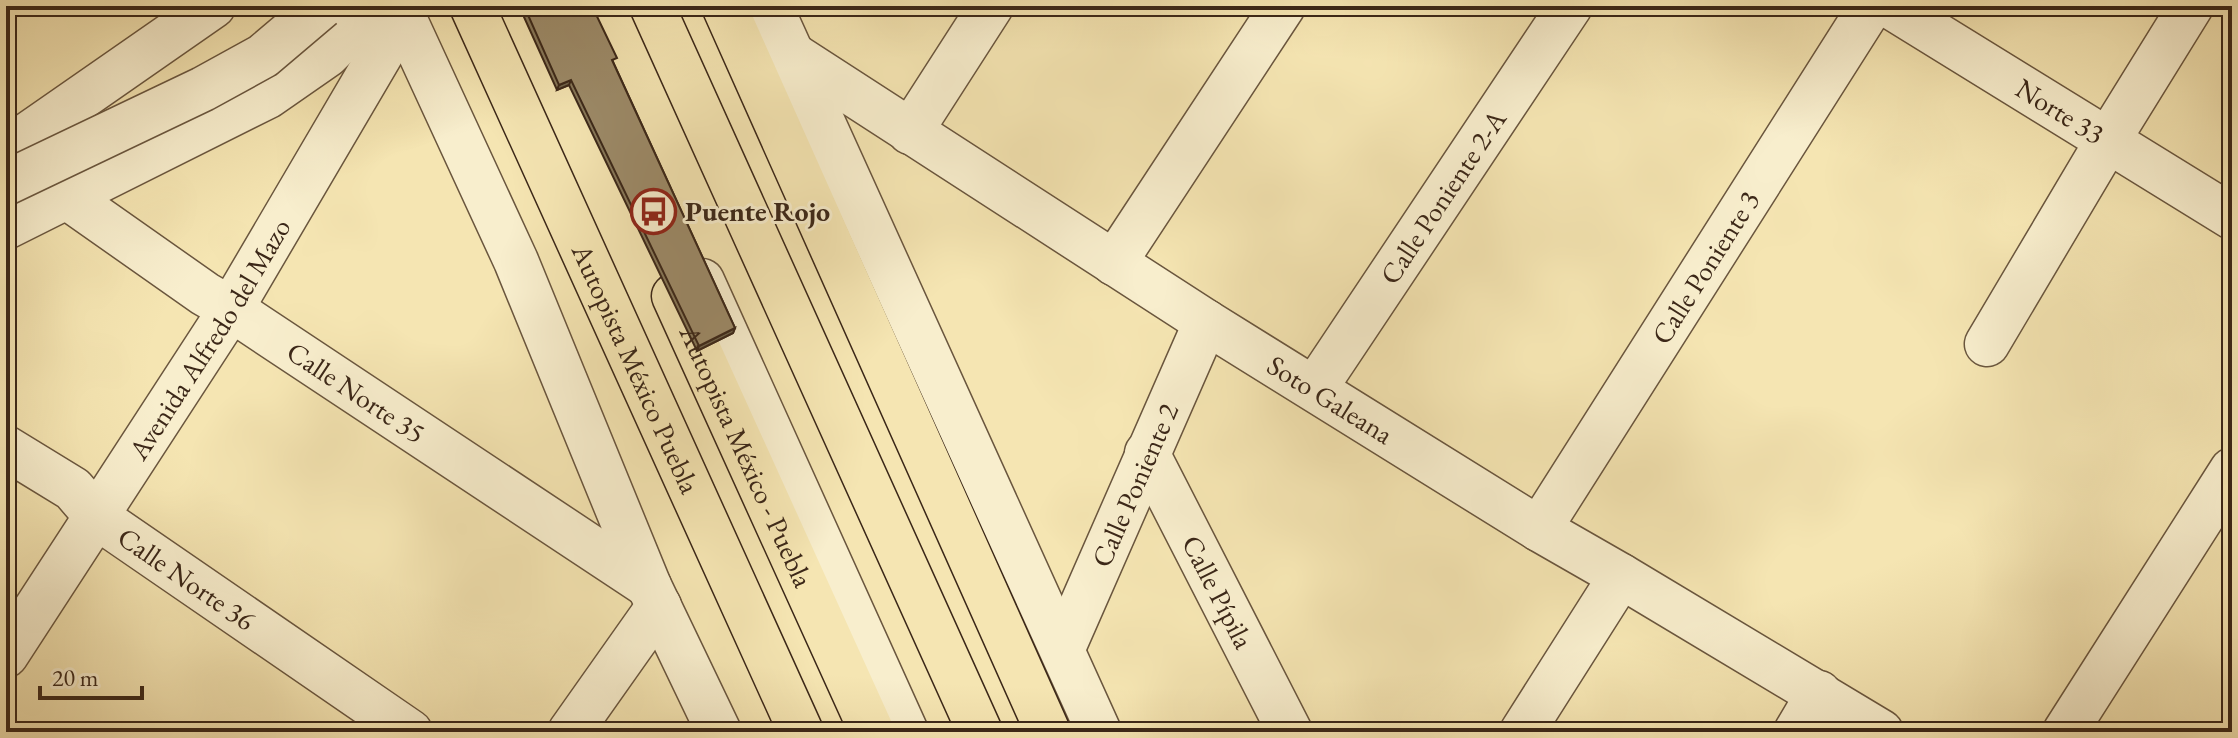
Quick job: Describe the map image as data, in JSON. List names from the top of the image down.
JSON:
{
  "streets": {
    "highway": ["Autopista México Puebla", "Autopista México - Puebla"],
    "street": [
      "Norte 33",
      "Calle Poniente 2-A",
      "Calle Poniente 3",
      "Avenida Alfredo del Mazo",
      "Calle Norte 35",
      "Soto Galeana",
      "Calle Poniente 2",
      "Calle Norte 36",
      "Calle Pípila"
    ]
  },
  "crossings": [
    ["Calle Poniente 2-A", "Soto Galeana"],
    ["Calle Poniente 3", "Soto Galeana"],
    ["Avenida Alfredo del Mazo", "Calle Norte 35"],
    ["Avenida Alfredo del Mazo", "Calle Norte 36"],
    ["Soto Galeana", "Calle Poniente 2"],
    ["Calle Poniente 2", "Calle Pípila"]
  ],
  "places": {
    "bus stop": ["Puente Rojo"]
  },
  "scale_bar": "20 m"
}
